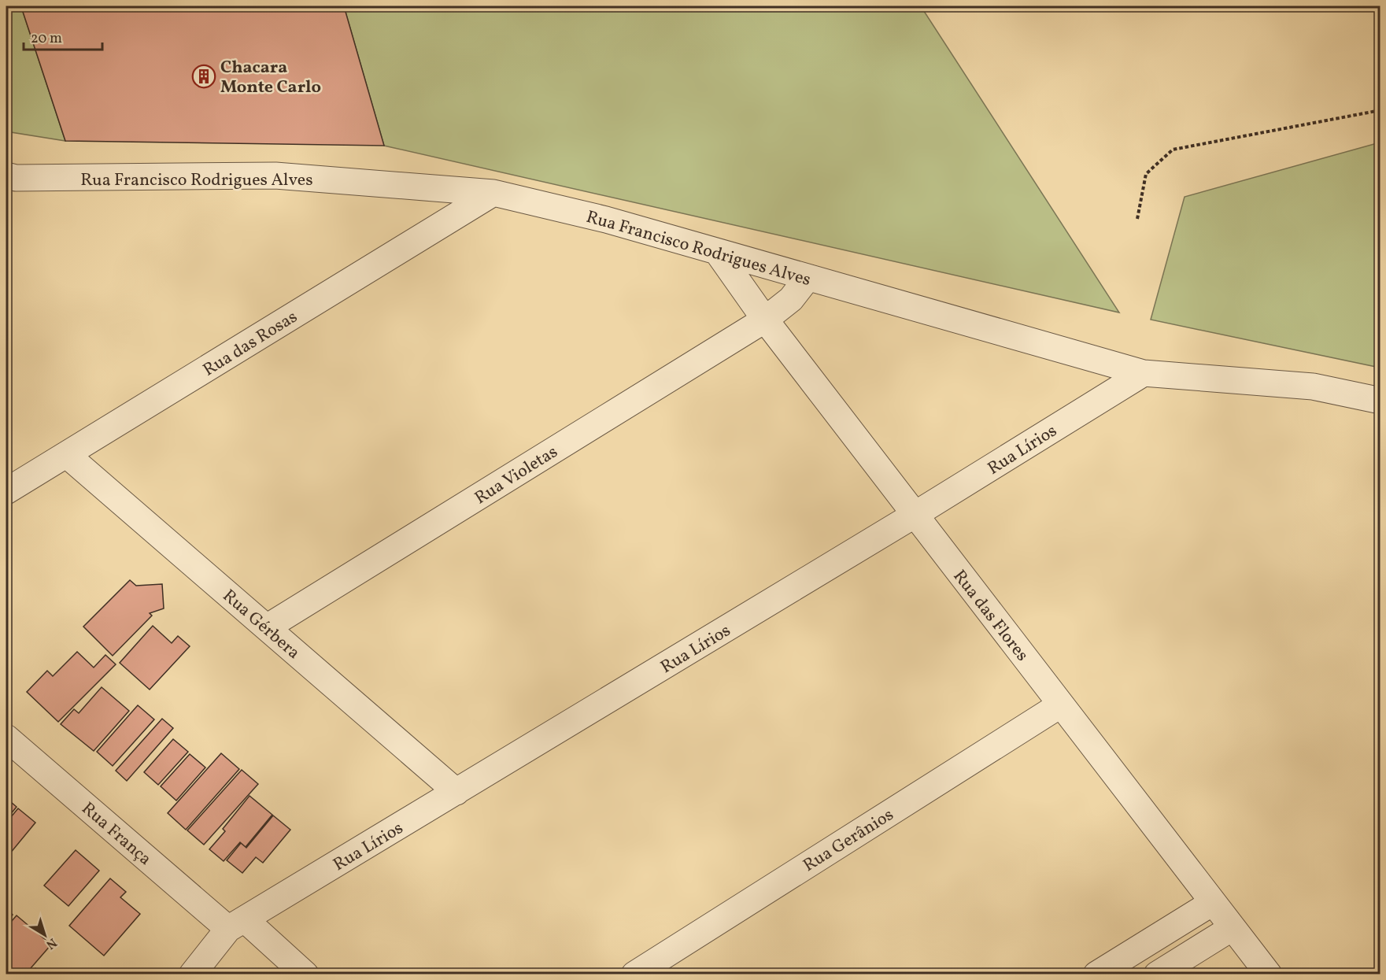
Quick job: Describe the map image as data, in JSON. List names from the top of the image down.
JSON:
{
  "streets": {
    "street": [
      "Rua Francisco Rodrigues Alves",
      "Rua das Rosas",
      "Rua Lírios",
      "Rua Violetas",
      "Rua das Flores",
      "Rua Gérbera",
      "Rua França",
      "Rua Gerânios"
    ]
  },
  "crossings": [
    ["Rua Francisco Rodrigues Alves", "Rua das Rosas"],
    ["Rua Francisco Rodrigues Alves", "Rua Lírios"],
    ["Rua Francisco Rodrigues Alves", "Rua Violetas"],
    ["Rua Francisco Rodrigues Alves", "Rua das Flores"],
    ["Rua das Rosas", "Rua Gérbera"],
    ["Rua Lírios", "Rua das Flores"],
    ["Rua Lírios", "Rua Gérbera"],
    ["Rua Lírios", "Rua França"],
    ["Rua Violetas", "Rua das Flores"],
    ["Rua Violetas", "Rua Gérbera"],
    ["Rua das Flores", "Rua Gerânios"]
  ],
  "places": {
    "building": ["Chacara Monte Carlo"]
  },
  "scale_bar": "20 m",
  "north": "bottom right"
}
